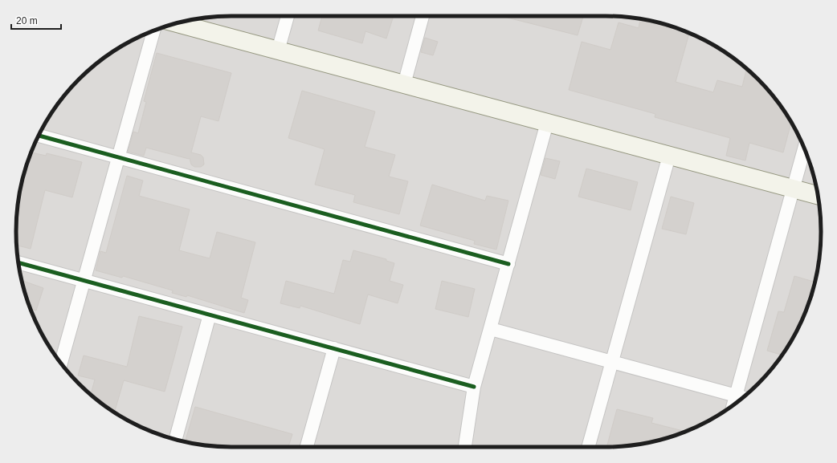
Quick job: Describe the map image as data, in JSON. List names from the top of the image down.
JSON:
{
  "scale_bar": "20 m"
}
